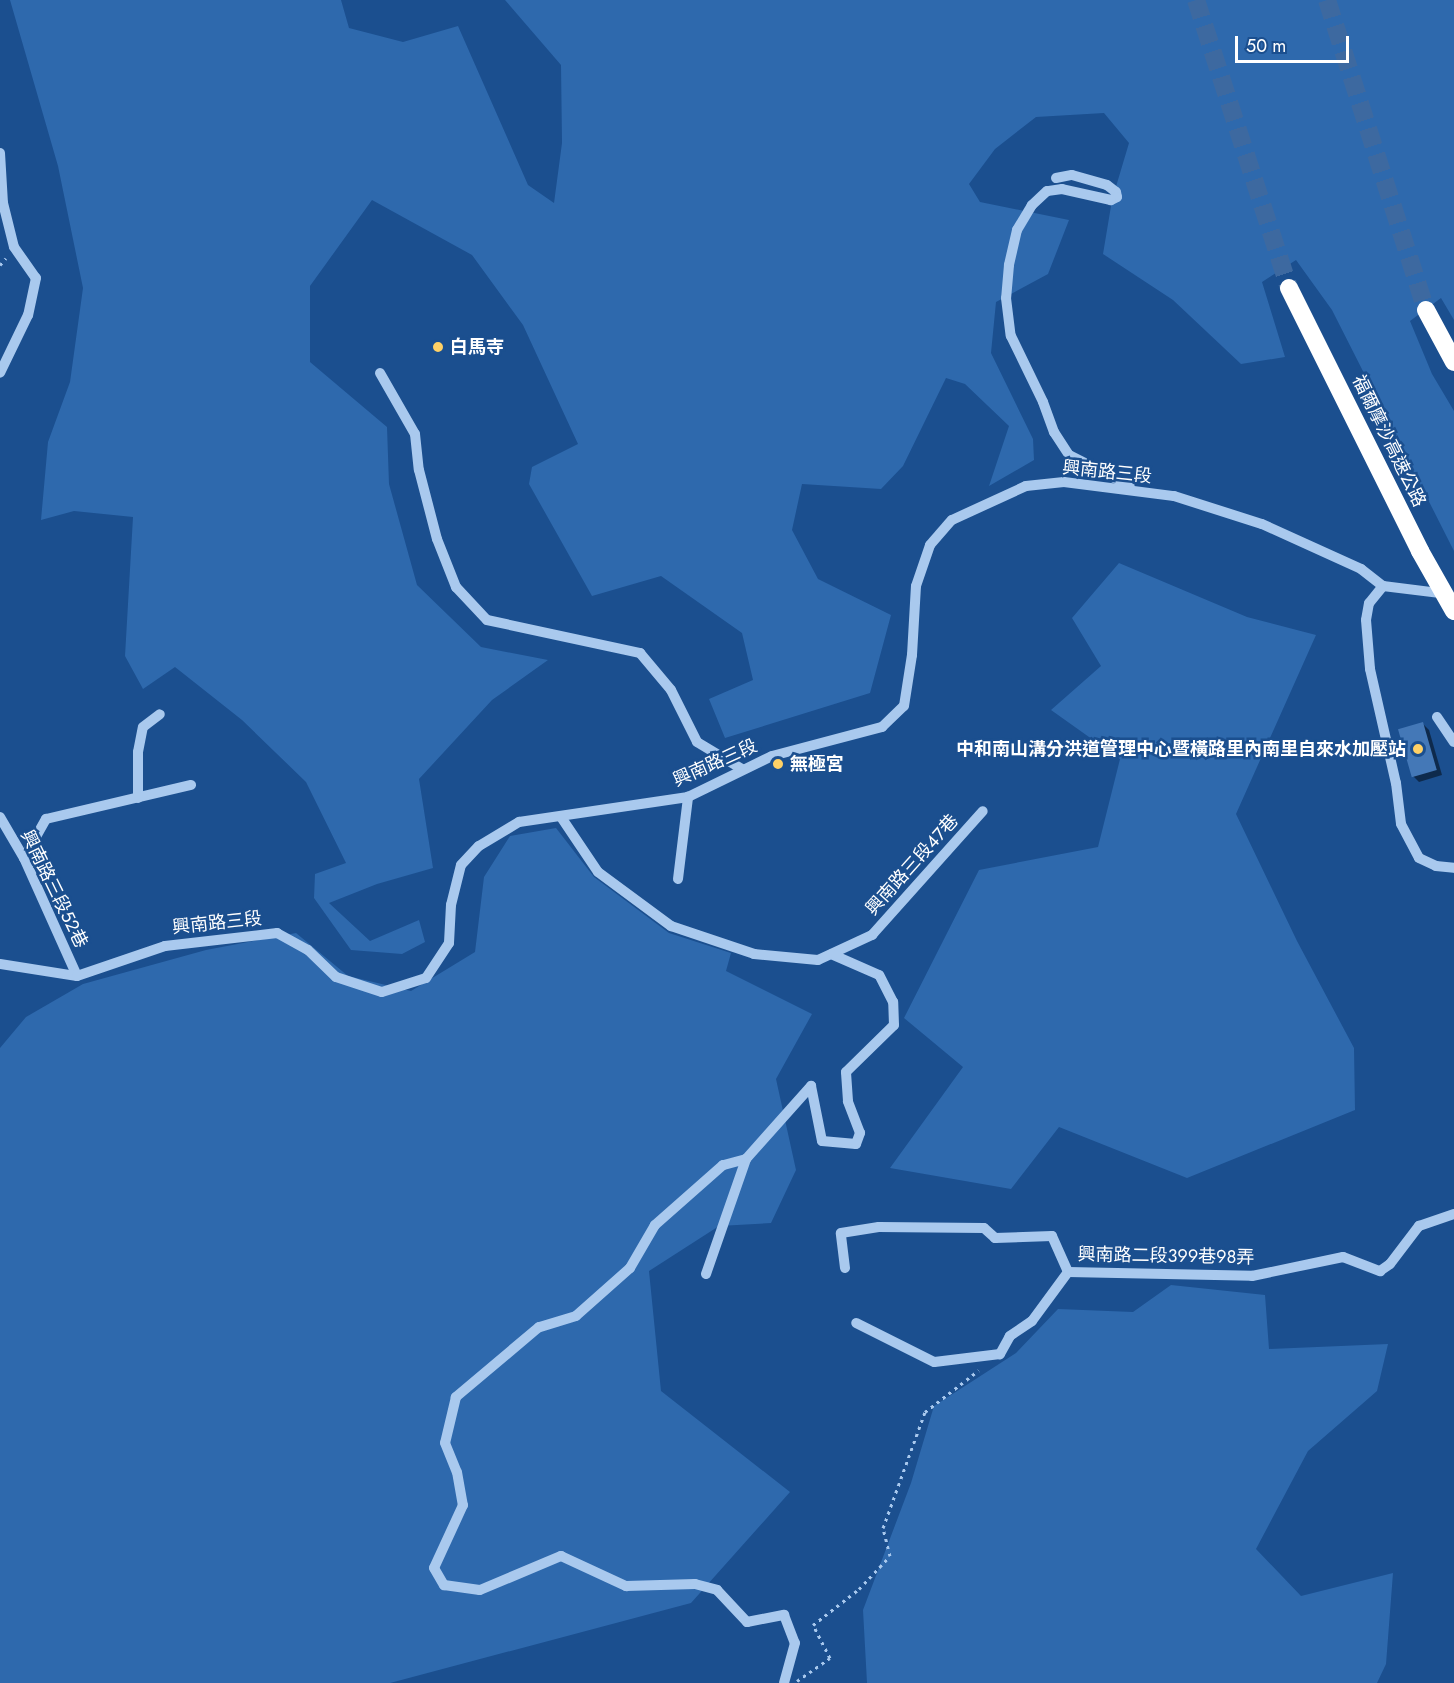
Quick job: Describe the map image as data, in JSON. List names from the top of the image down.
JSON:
{
  "streets": {
    "highway": ["福爾摩沙高速公路"],
    "street": [
      "興南路三段",
      "興南路三段47巷",
      "興南路三段52巷",
      "興南路二段399巷98弄"
    ]
  },
  "crossings": [
    ["興南路三段", "興南路三段47巷"],
    ["興南路三段", "興南路三段52巷"]
  ],
  "places": ["白馬寺", "中和南山溝分洪道管理中心暨橫路里內南里自來水加壓站", "無極宮"],
  "scale_bar": "50 m"
}
